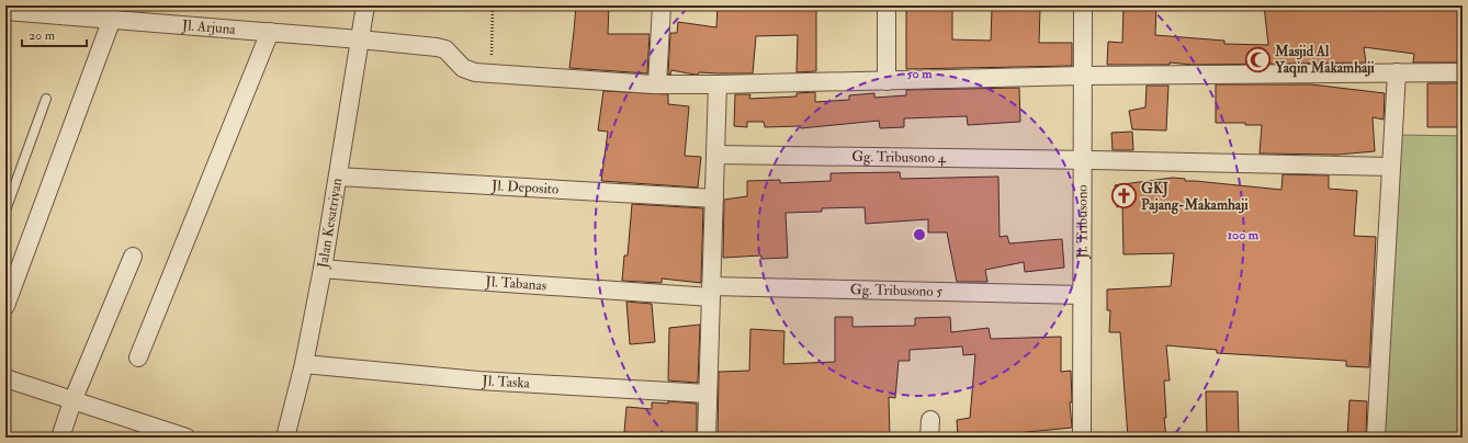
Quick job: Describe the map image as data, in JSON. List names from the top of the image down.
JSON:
{
  "streets": {
    "street": [
      "Jl. Arjuna",
      "Gg. Tribusono 4",
      "Jl. Deposito",
      "Jl. Tribusono",
      "Jalan Kesatriyan",
      "Jl. Tabanas",
      "Gg. Tribusono 5",
      "Jl. Taska"
    ]
  },
  "crossings": [
    ["Jl. Arjuna", "Jl. Tribusono"],
    ["Jl. Arjuna", "Jalan Kesatriyan"],
    ["Gg. Tribusono 4", "Jl. Tribusono"],
    ["Jl. Deposito", "Jalan Kesatriyan"],
    ["Jl. Tribusono", "Gg. Tribusono 5"],
    ["Jalan Kesatriyan", "Jl. Tabanas"],
    ["Jalan Kesatriyan", "Jl. Taska"],
    ["Jl. Tabanas", "Gg. Tribusono 5"]
  ],
  "places": {
    "mosque": ["Masjid Al Yaqin Makamhaji"],
    "church": ["GKJ Pajang-Makamhaji"]
  },
  "scale_bar": "20 m",
  "rings": ["50 m", "100 m"]
}
